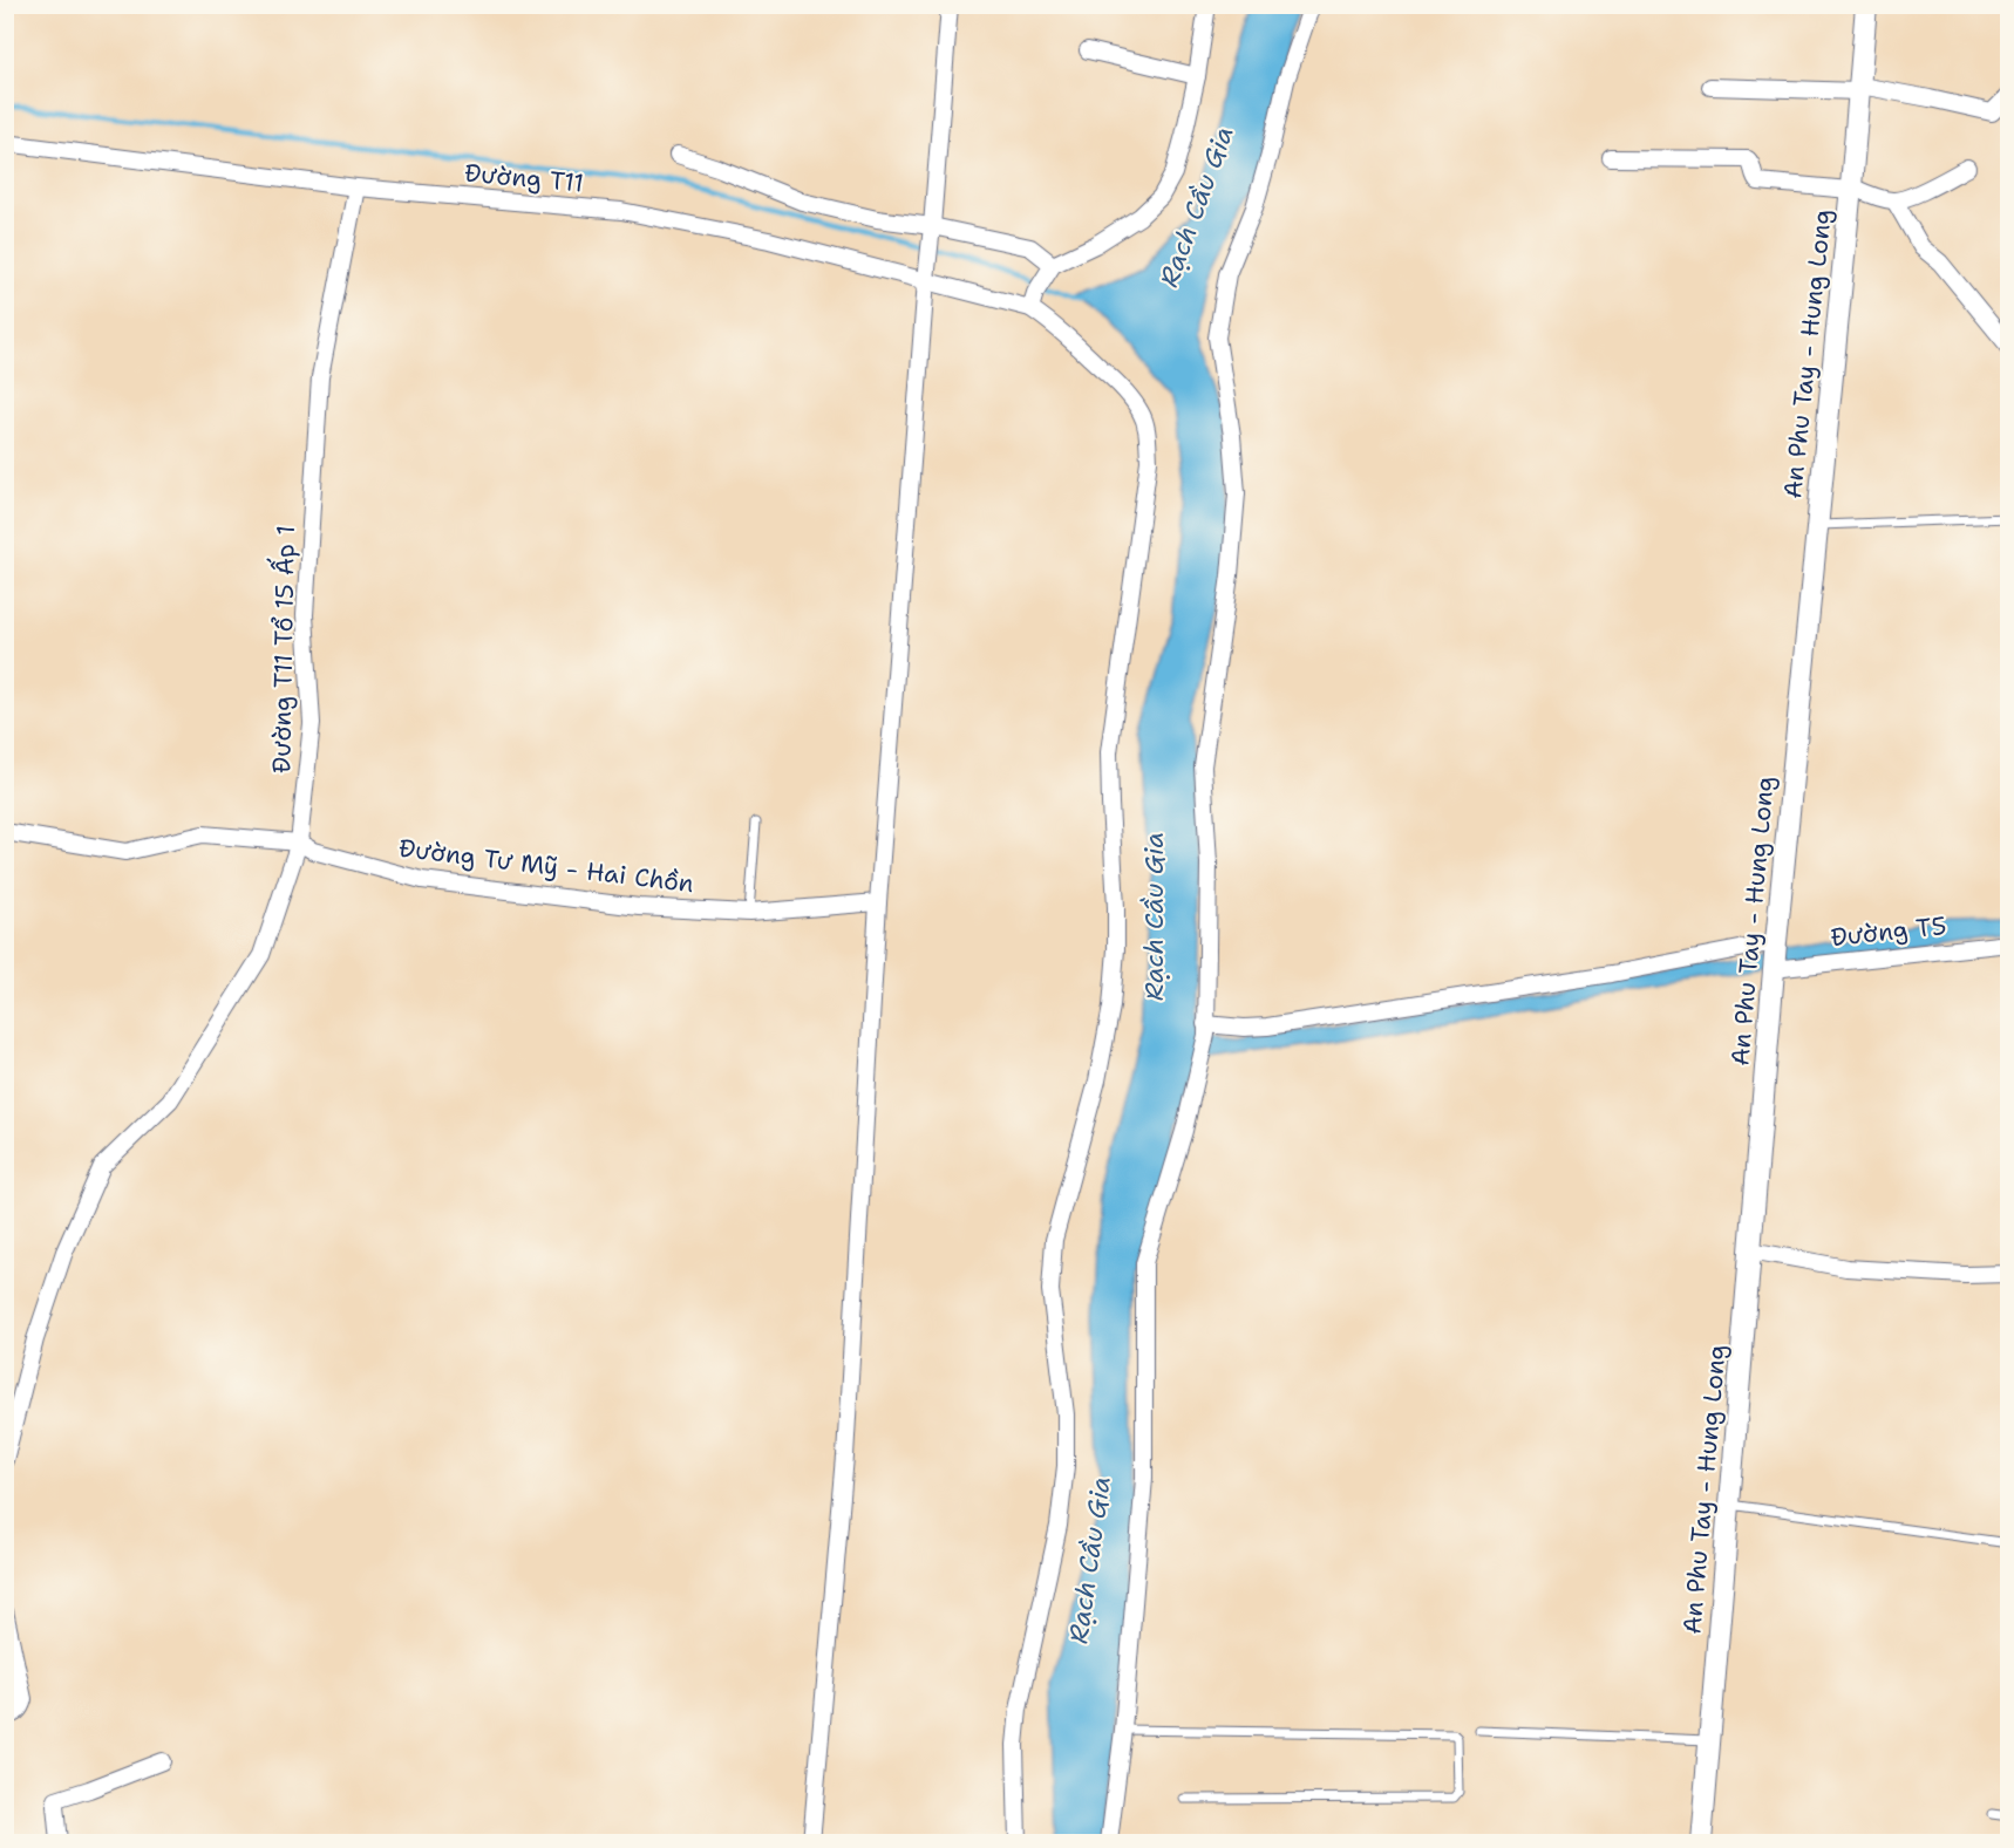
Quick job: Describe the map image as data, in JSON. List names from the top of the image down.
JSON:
{
  "streets": {
    "street": [
      "Đường T11",
      "An Phu Tay - Hung Long",
      "Đường T11 Tổ 15 Ấp 1",
      "Đường Tư Mỹ - Hai Chồn",
      "Đường T5"
    ]
  },
  "crossings": [
    ["Đường T11", "Đường T11 Tổ 15 Ấp 1"],
    ["An Phu Tay - Hung Long", "Đường T5"],
    ["Đường T11 Tổ 15 Ấp 1", "Đường Tư Mỹ - Hai Chồn"]
  ],
  "water": ["Rạch Cầu Gia"]
}
